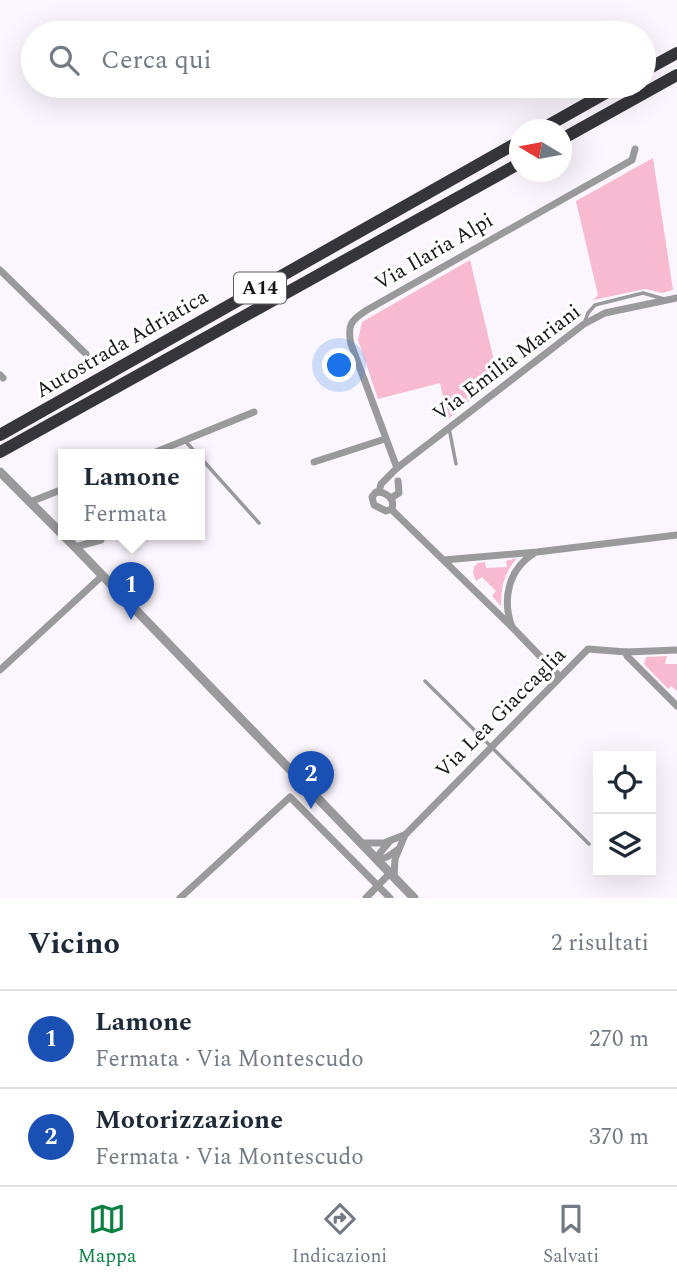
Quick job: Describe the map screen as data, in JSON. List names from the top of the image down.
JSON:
{
  "streets": {
    "highway": ["A14", "Autostrada Adriatica"],
    "street": ["Via Ilaria Alpi", "Via Emilia Mariani", "Via Lea Giaccaglia"]
  },
  "crossings": [
    ["Via Ilaria Alpi", "Via Emilia Mariani"]
  ],
  "north": "left",
  "page": {
    "search": "Cerca qui",
    "popup": ["Lamone", "Fermata"],
    "pins": ["1", "2"],
    "heading": ["Vicino", "2 risultati"],
    "list": [
      {
        "mark": "1",
        "name": "Lamone",
        "note": "Fermata · Via Montescudo",
        "value": "270 m"
      },
      {
        "mark": "2",
        "name": "Motorizzazione",
        "note": "Fermata · Via Montescudo",
        "value": "370 m"
      }
    ],
    "nav": ["Mappa", "Indicazioni", "Salvati"]
  }
}
